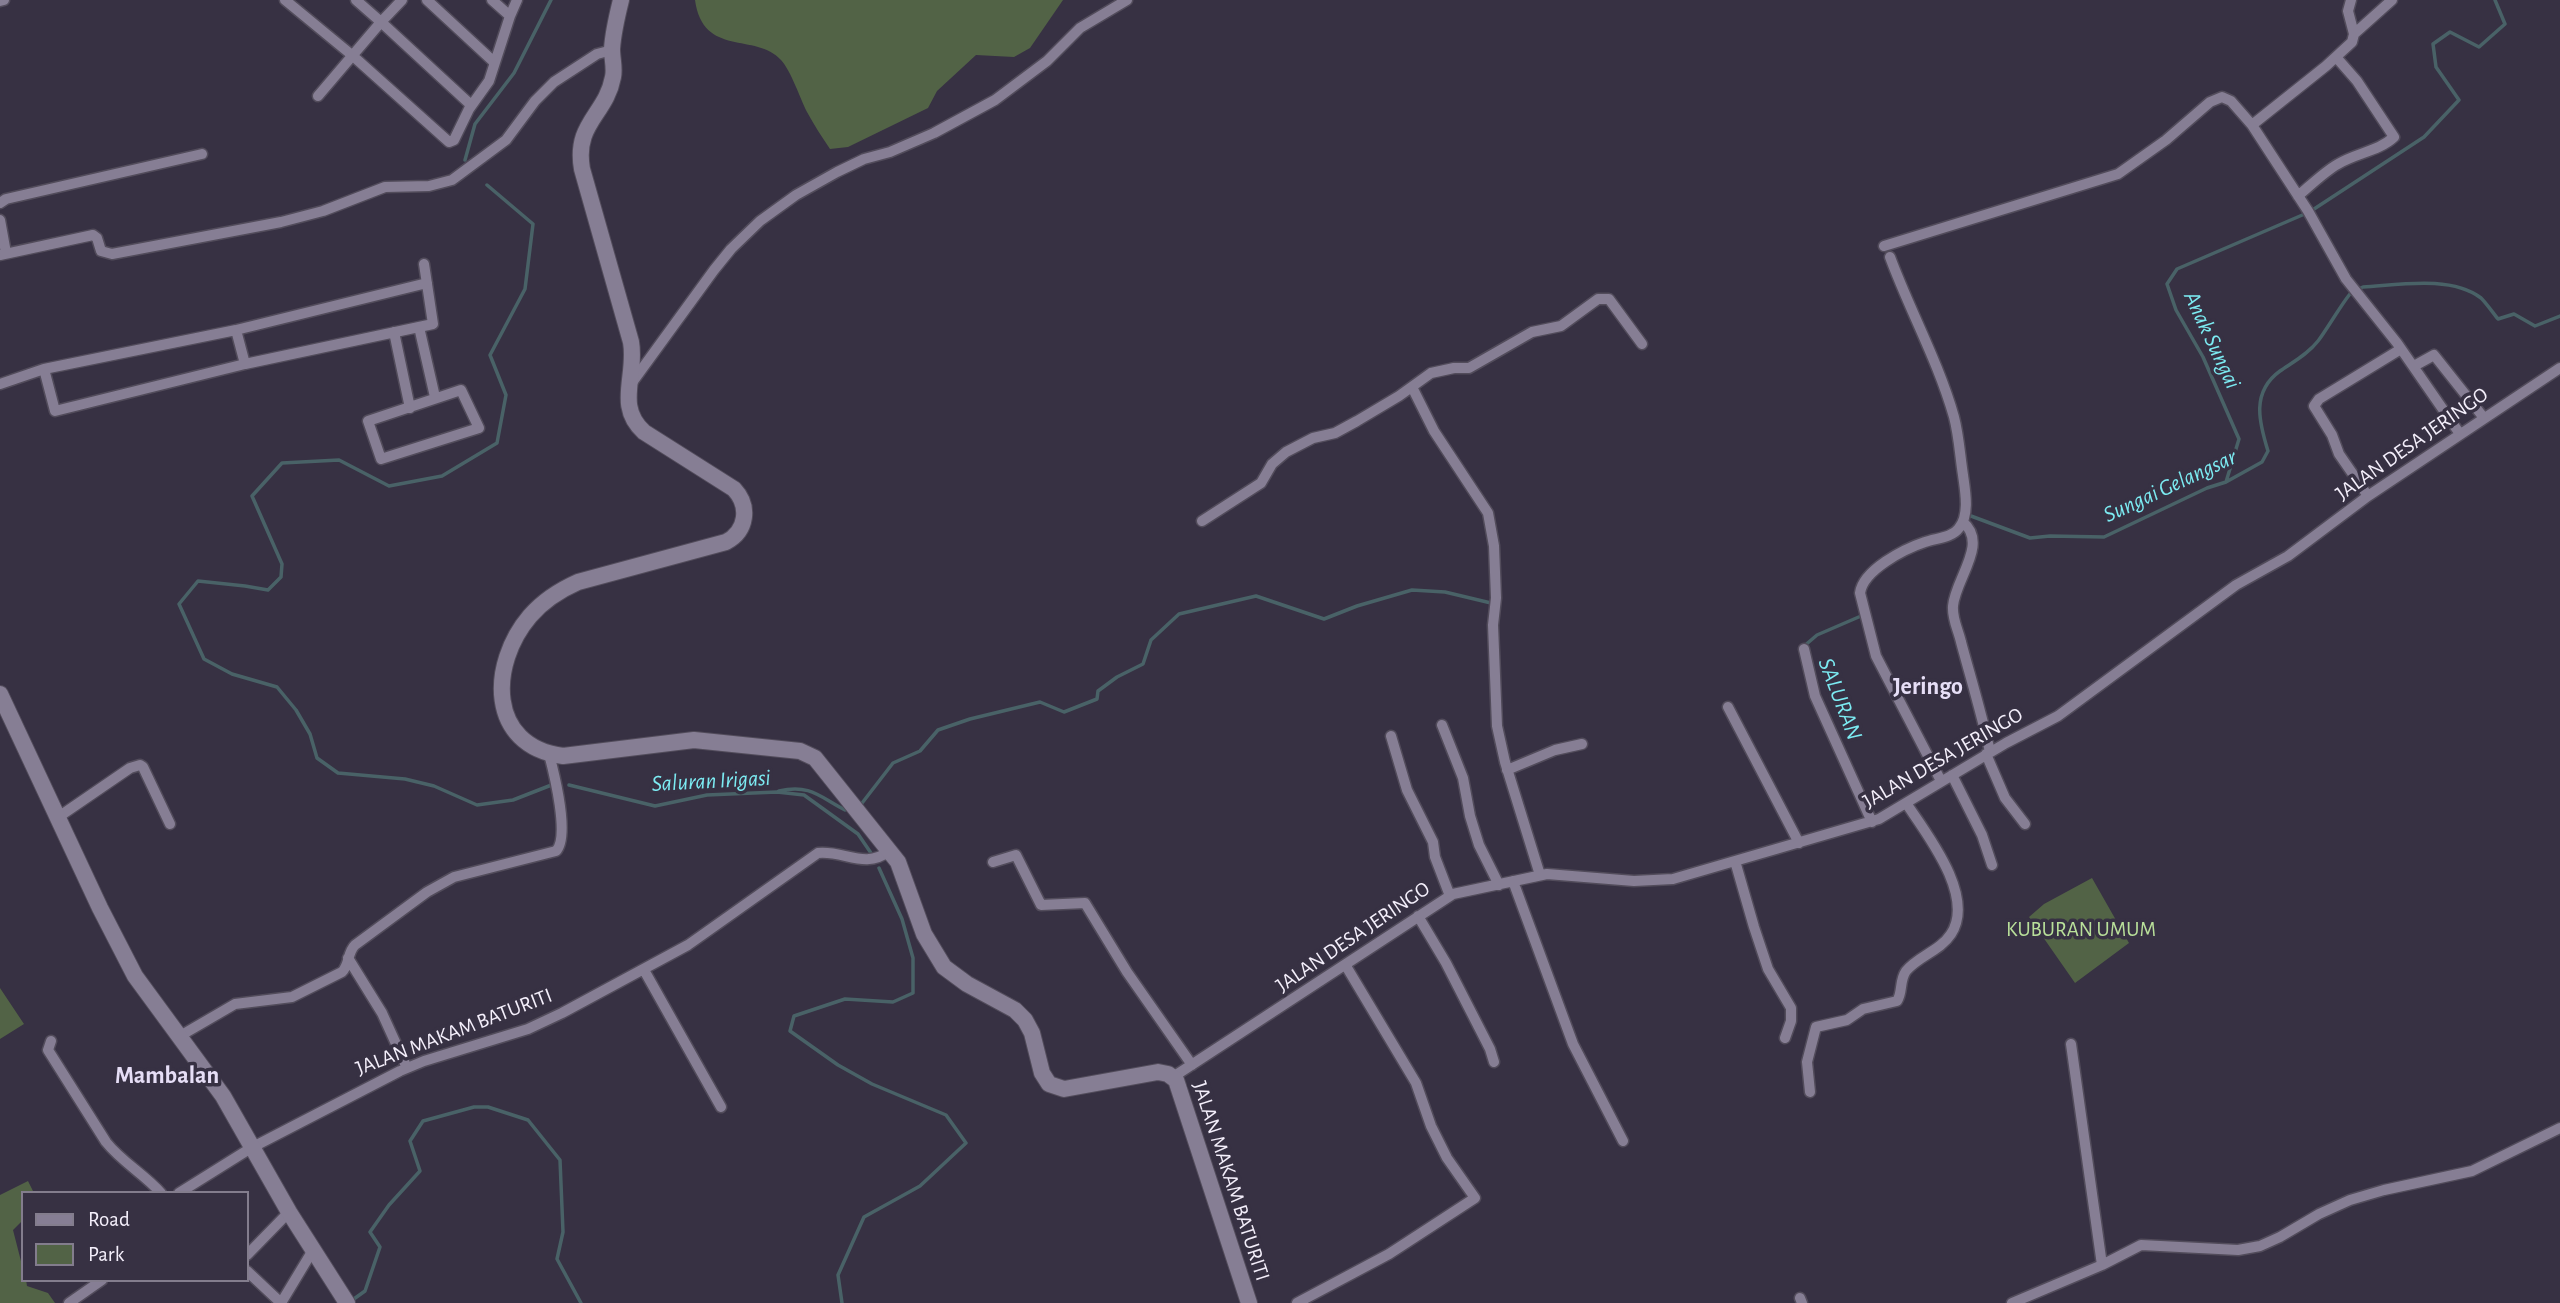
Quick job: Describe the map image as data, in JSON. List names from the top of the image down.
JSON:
{
  "streets": {
    "street": ["JALAN DESA JERINGO", "JALAN MAKAM BATURITI"]
  },
  "crossings": [
    ["JALAN DESA JERINGO", "JALAN MAKAM BATURITI"]
  ],
  "districts": ["Jeringo", "Mambalan"],
  "water": [
    "Anak Sungai",
    "Sungai Gelangsar",
    "SALURAN",
    "Saluran Irigasi"
  ],
  "parks": ["KUBURAN UMUM"],
  "legend": ["Road", "Park"]
}
